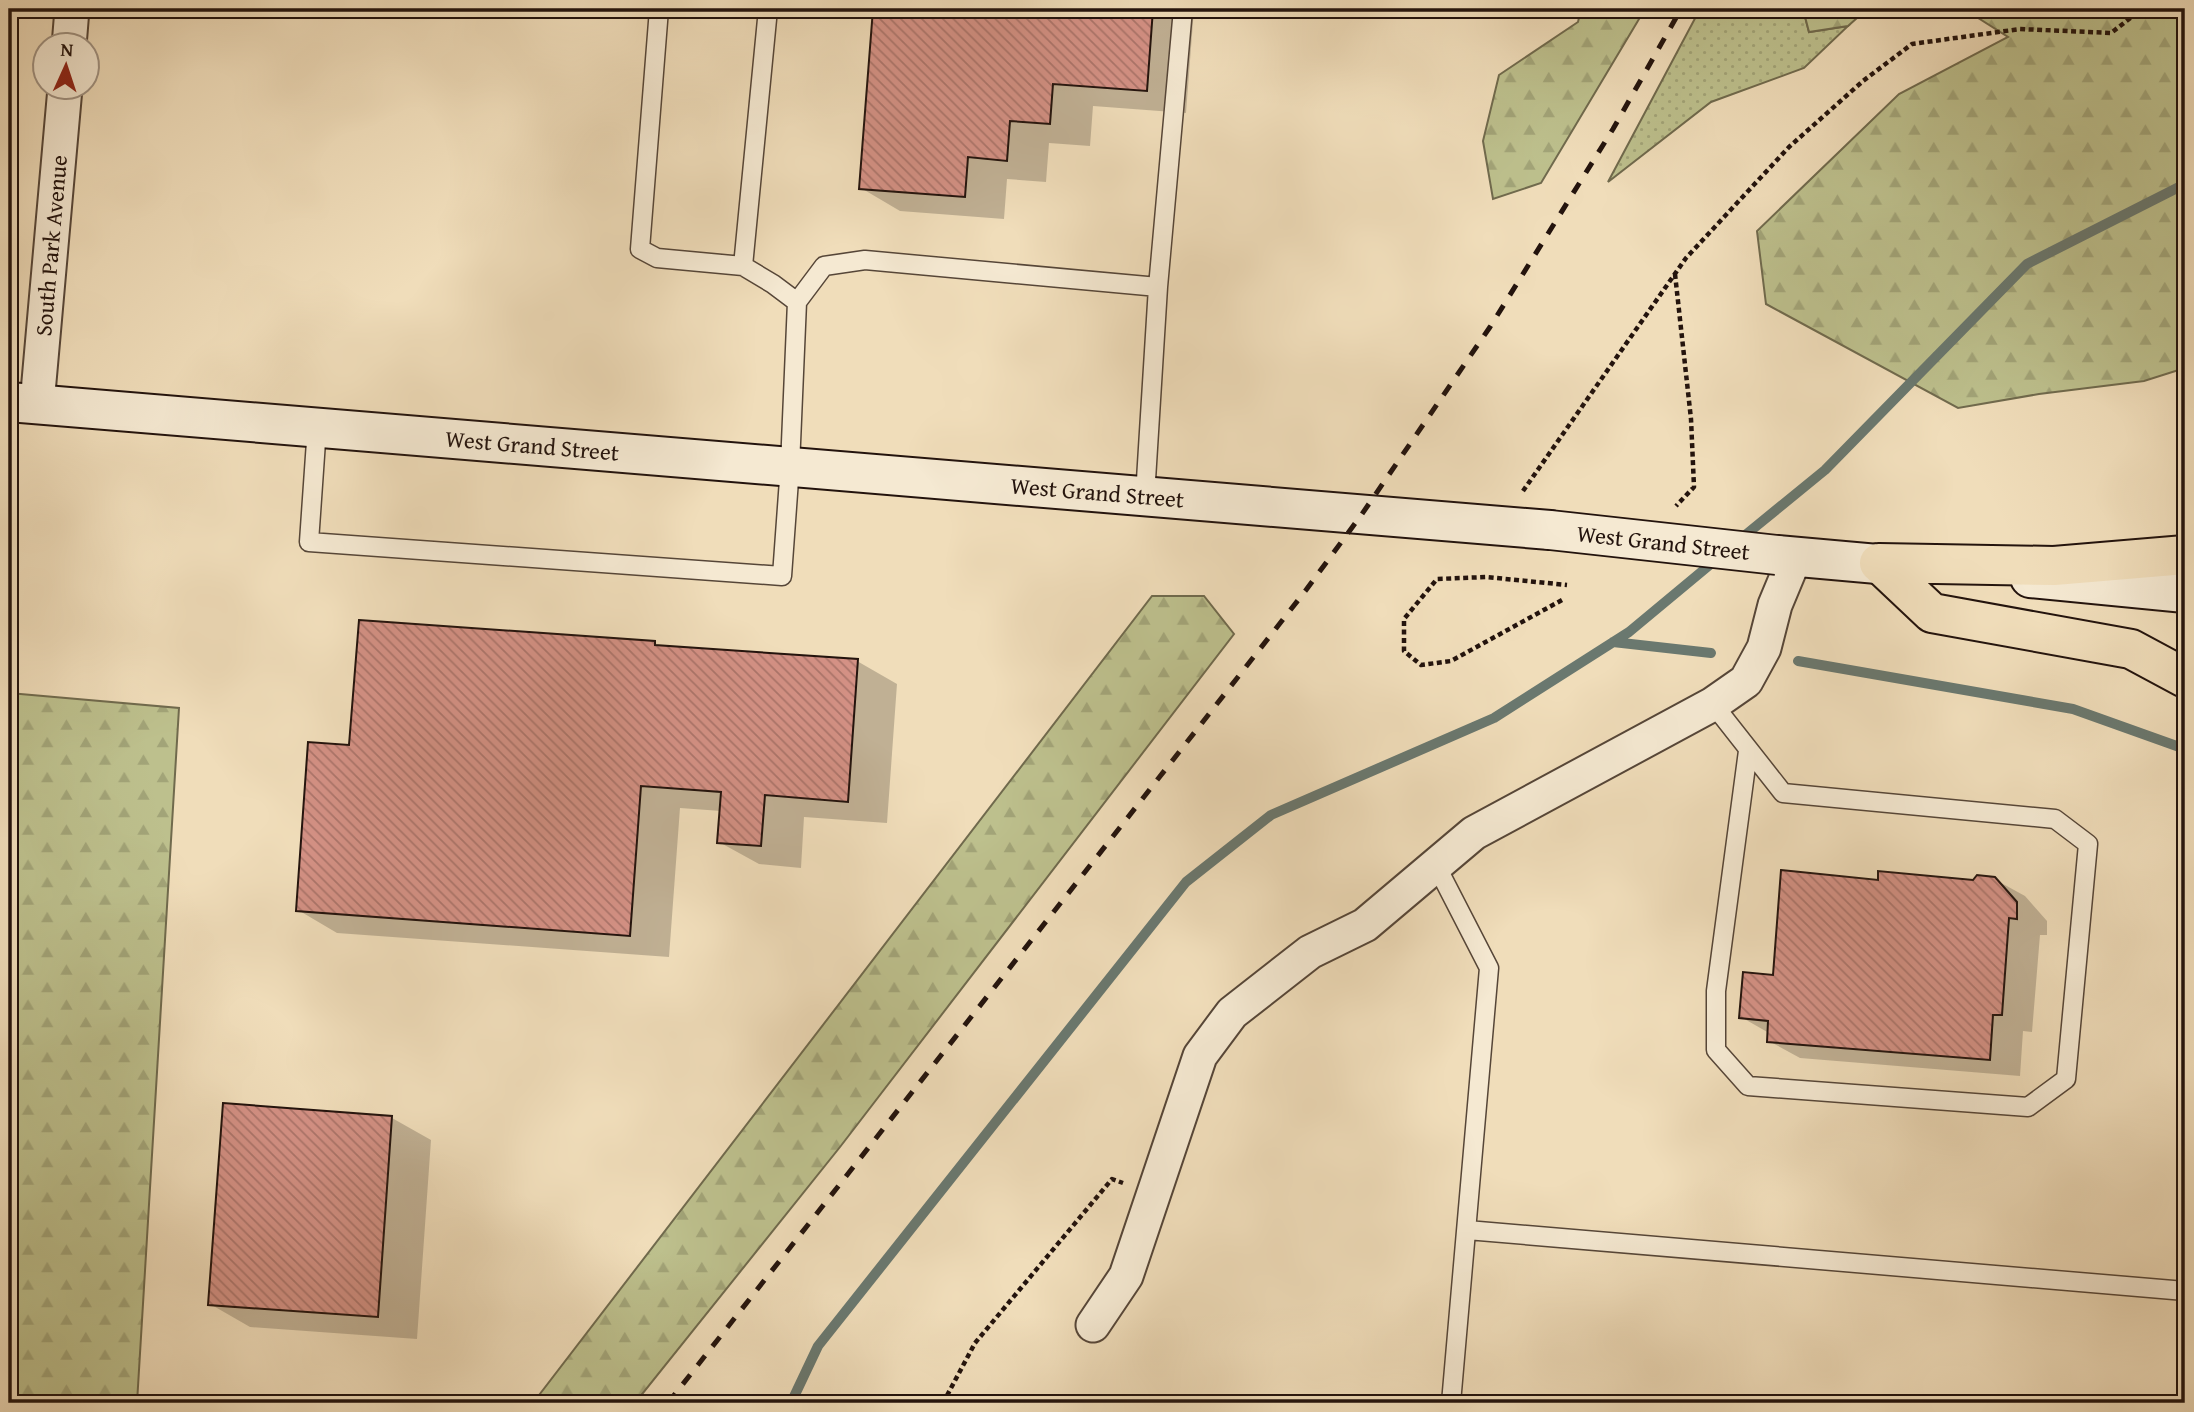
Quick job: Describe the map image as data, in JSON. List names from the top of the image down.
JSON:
{
  "streets": {
    "main road": ["West Grand Street"],
    "street": ["South Park Avenue"]
  },
  "crossings": [
    ["South Park Avenue", "West Grand Street"]
  ],
  "north": "top"
}
